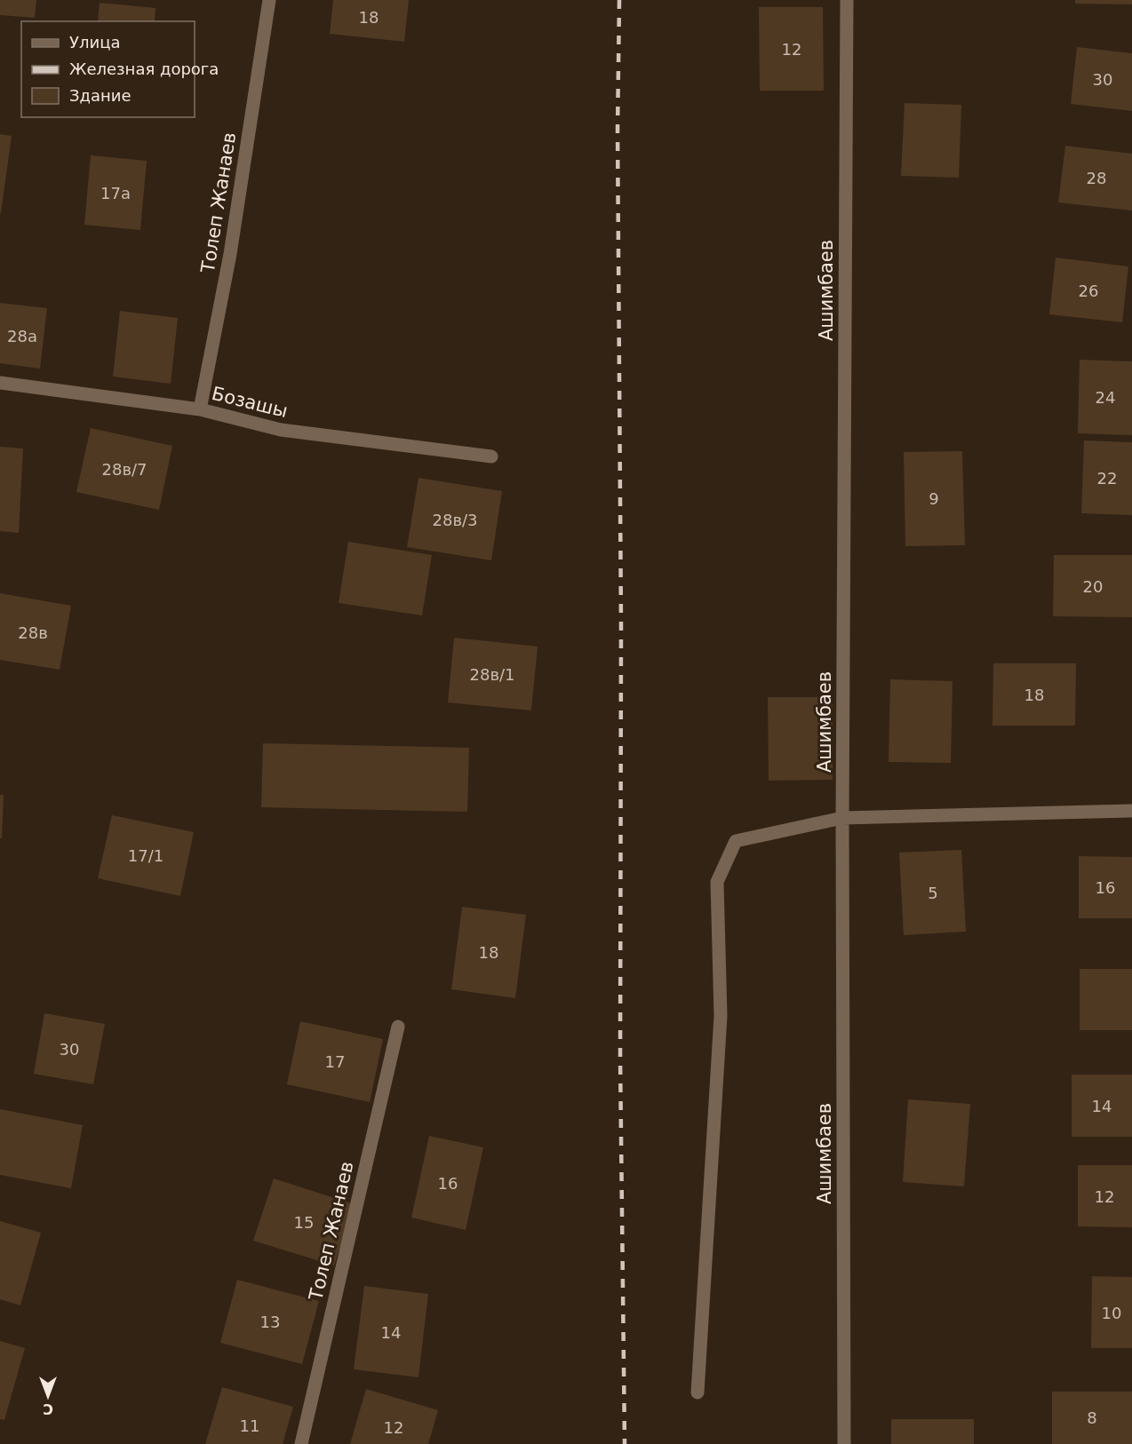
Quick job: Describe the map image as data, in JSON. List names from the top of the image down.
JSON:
{
  "streets": {
    "street": ["Толеп Жанаев", "Ашимбаев", "Бозашы"]
  },
  "crossings": [
    ["Толеп Жанаев", "Бозашы"]
  ],
  "house_numbers": [
    "18",
    "12",
    "30",
    "28",
    "17а",
    "26",
    "28а",
    "24",
    "28в/7",
    "22",
    "9",
    "28в/3",
    "20",
    "28в",
    "28в/1",
    "18",
    "17/1",
    "16",
    "5",
    "18",
    "30",
    "17",
    "14",
    "16",
    "12",
    "15",
    "10",
    "13",
    "14",
    "8",
    "11",
    "12"
  ],
  "legend": ["Улица", "Железная дорога", "Здание"],
  "north": "bottom"
}
